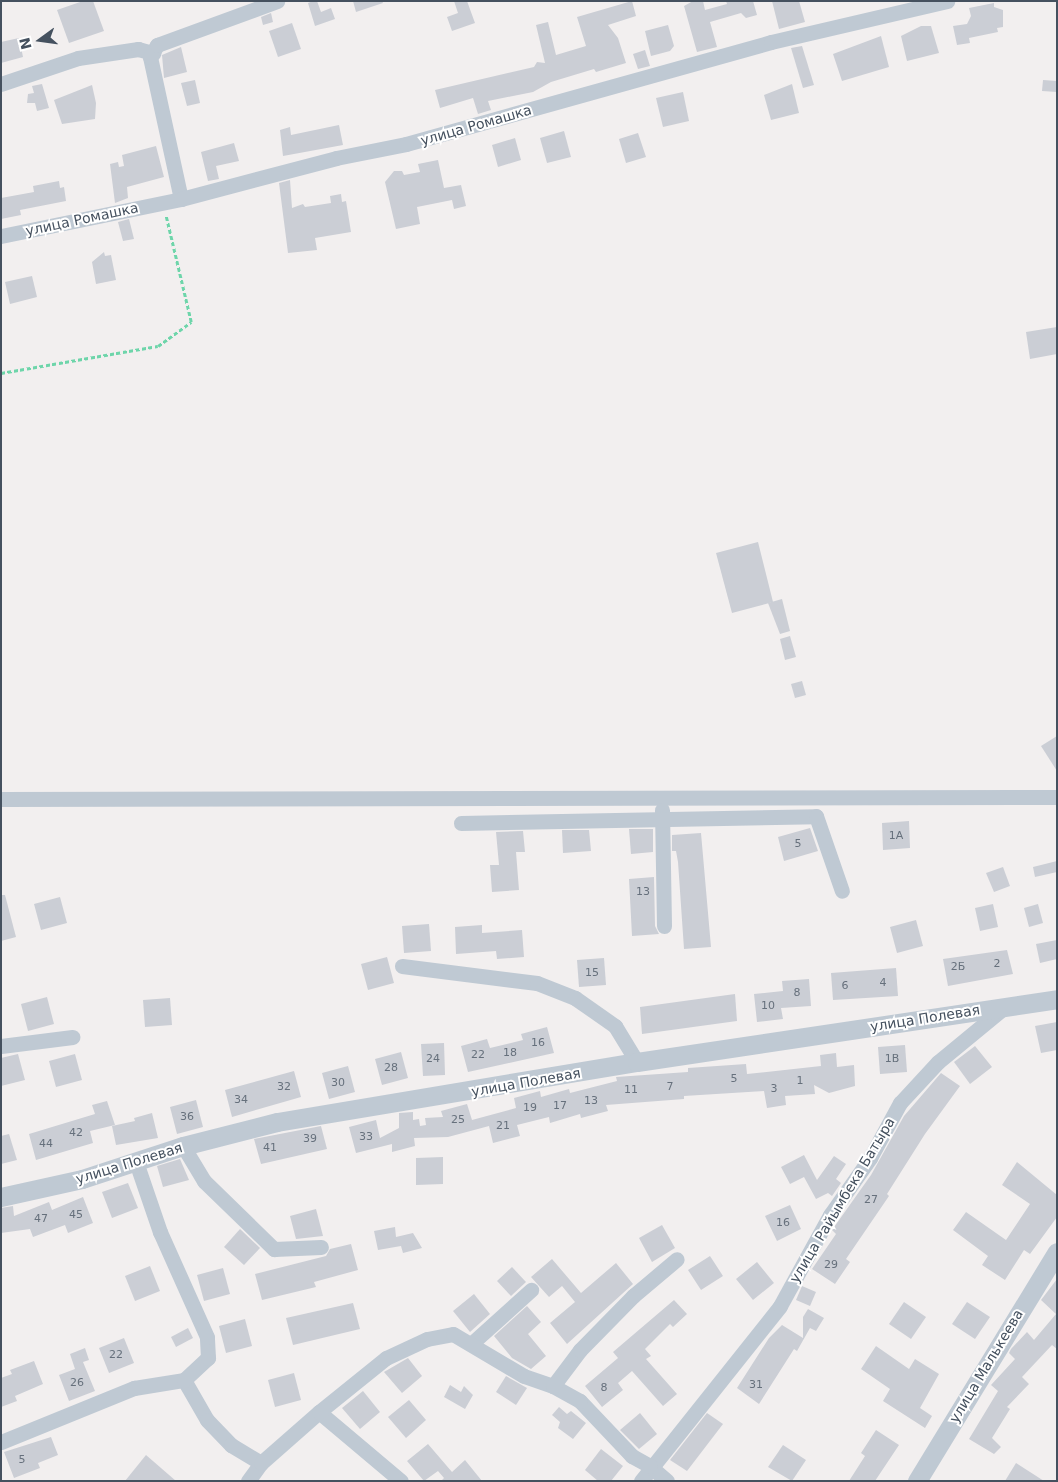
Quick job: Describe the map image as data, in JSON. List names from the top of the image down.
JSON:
{
  "streets": {
    "street": [
      "улица Ромашка",
      "улица Полевая",
      "улица Райымбека Батыра",
      "улица Малькеева"
    ]
  },
  "crossings": [
    ["улица Полевая", "улица Райымбека Батыра"]
  ],
  "house_numbers": [
    "1А",
    "5",
    "13",
    "2",
    "2Б",
    "15",
    "4",
    "6",
    "8",
    "10",
    "16",
    "18",
    "22",
    "24",
    "1В",
    "28",
    "5",
    "1",
    "30",
    "32",
    "7",
    "3",
    "11",
    "34",
    "13",
    "17",
    "19",
    "36",
    "25",
    "21",
    "42",
    "33",
    "39",
    "44",
    "41",
    "27",
    "45",
    "47",
    "16",
    "29",
    "22",
    "26",
    "31",
    "8",
    "5"
  ],
  "north": "left"
}
